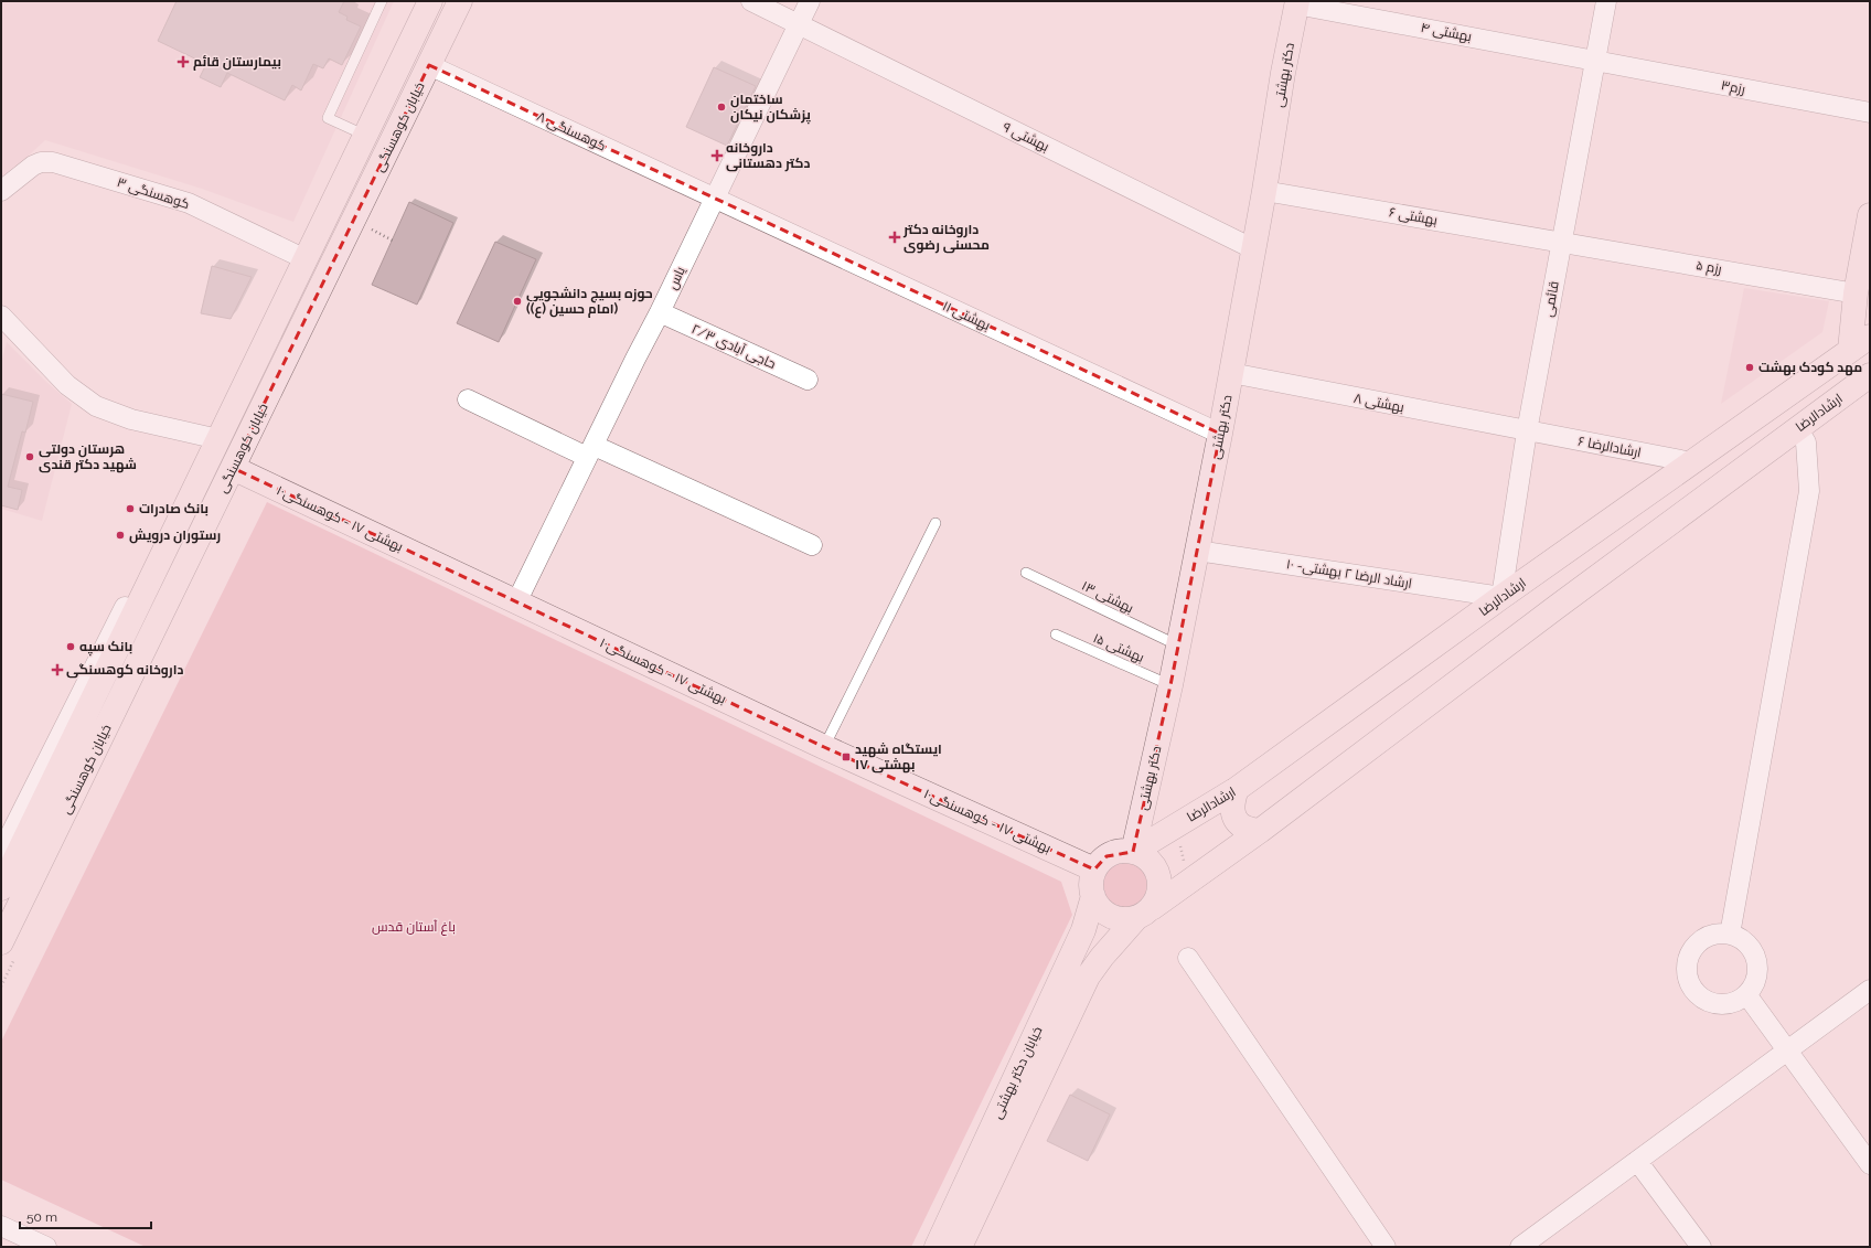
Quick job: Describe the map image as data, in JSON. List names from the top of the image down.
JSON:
{
  "streets": {
    "street": [
      "بهشتی ۴",
      "دکتر بهشتی",
      "رزم۳",
      "خیابان کوهسنگی",
      "کوهسنگی ۸",
      "بهشتی ۹",
      "کوهسنگی ۳",
      "بهشتی ۶",
      "رزم ۵",
      "یاس",
      "قائمی",
      "بهشتی ۱۱",
      "حاجی آبادی ۲/۳",
      "بهشتی ۸",
      "ارشادالرضا",
      "ارشادالرضا ۶",
      "بهشتی ۱۷ - کوهسنگی۱۰",
      "ارشاد الرضا ۲ بهشتی- ۱۰",
      "خیابان دکتر بهشتی"
    ],
    "lane": ["بهشتی ۱۳", "بهشتی ۱۵"]
  },
  "crossings": [
    ["بهشتی ۴", "دکتر بهشتی"],
    ["بهشتی ۴", "رزم۳"],
    ["بهشتی ۴", "قائمی"],
    ["دکتر بهشتی", "بهشتی ۹"],
    ["دکتر بهشتی", "بهشتی ۶"],
    ["دکتر بهشتی", "بهشتی ۱۱"],
    ["دکتر بهشتی", "بهشتی ۸"],
    ["دکتر بهشتی", "ارشادالرضا"],
    ["دکتر بهشتی", "بهشتی ۱۷ - کوهسنگی۱۰"],
    ["دکتر بهشتی", "ارشاد الرضا ۲ بهشتی- ۱۰"],
    ["دکتر بهشتی", "بهشتی ۱۳"],
    ["دکتر بهشتی", "بهشتی ۱۵"],
    ["دکتر بهشتی", "خیابان دکتر بهشتی"],
    ["رزم۳", "قائمی"],
    ["خیابان کوهسنگی", "کوهسنگی ۸"],
    ["خیابان کوهسنگی", "کوهسنگی ۳"],
    ["خیابان کوهسنگی", "بهشتی ۱۷ - کوهسنگی۱۰"],
    ["کوهسنگی ۸", "یاس"],
    ["کوهسنگی ۸", "بهشتی ۱۱"],
    ["بهشتی ۹", "یاس"],
    ["بهشتی ۶", "رزم ۵"],
    ["بهشتی ۶", "قائمی"],
    ["رزم ۵", "قائمی"],
    ["یاس", "بهشتی ۱۱"],
    ["یاس", "حاجی آبادی ۲/۳"],
    ["یاس", "بهشتی ۱۷ - کوهسنگی۱۰"],
    ["قائمی", "بهشتی ۸"],
    ["قائمی", "ارشادالرضا"],
    ["قائمی", "ارشادالرضا ۶"],
    ["قائمی", "ارشاد الرضا ۲ بهشتی- ۱۰"],
    ["بهشتی ۸", "ارشادالرضا ۶"],
    ["ارشادالرضا", "ارشادالرضا ۶"],
    ["ارشادالرضا", "بهشتی ۱۷ - کوهسنگی۱۰"],
    ["ارشادالرضا", "ارشاد الرضا ۲ بهشتی- ۱۰"],
    ["ارشادالرضا", "خیابان دکتر بهشتی"],
    ["بهشتی ۱۷ - کوهسنگی۱۰", "خیابان دکتر بهشتی"]
  ],
  "parks": ["باغ آستان قدس"],
  "places": {
    "health": [
      "بیمارستان قائم",
      "داروخانه دکتر دهستانی",
      "داروخانه دکتر محسنی رضوی",
      "داروخانه کوهسنگی"
    ],
    "other": [
      "ساختمان پزشکان نیکان",
      "حوزه بسیج دانشجویی (امام حسین (ع))",
      "مهد کودک بهشت",
      "هرستان دولتی شهید دکتر قندی",
      "بانک صادرات",
      "رستوران درویش",
      "بانک سپه"
    ],
    "transit": ["ایستگاه شهید بهشتی ۱۷"]
  },
  "scale_bar": "50 m"
}
